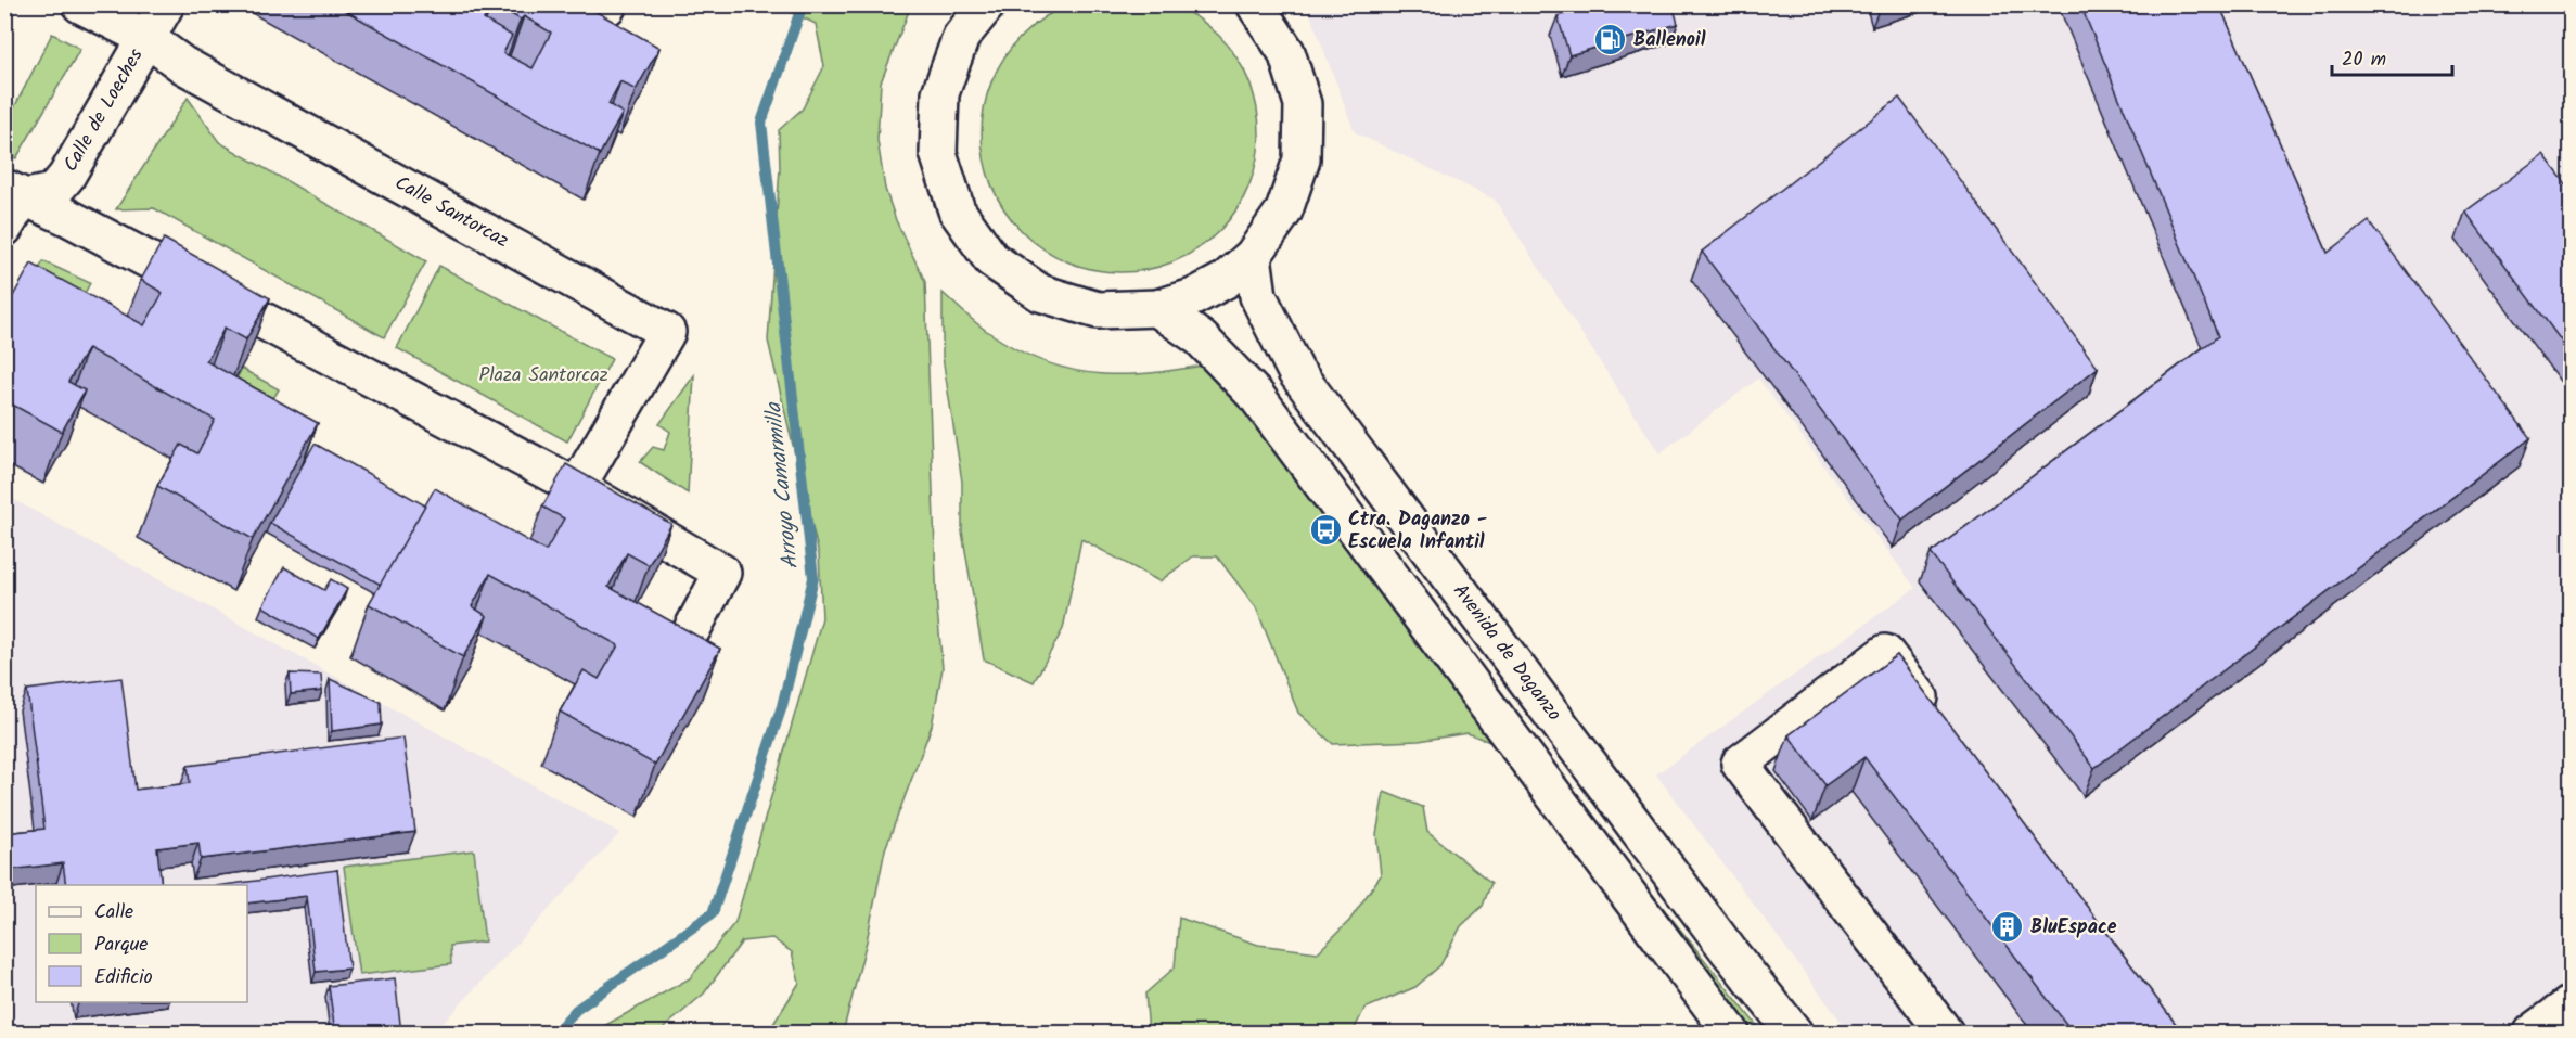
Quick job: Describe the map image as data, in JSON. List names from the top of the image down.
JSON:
{
  "streets": {
    "main road": ["Calle de Loeches", "Calle Santorcaz", "Avenida de Daganzo"]
  },
  "crossings": [
    ["Calle de Loeches", "Calle Santorcaz"]
  ],
  "water": ["Arroyo Camarmilla"],
  "parks": ["Plaza Santorcaz"],
  "places": {
    "fuel station": ["Ballenoil"],
    "bus stop": ["Ctra. Daganzo - Escuela Infantil"],
    "building": ["BluEspace"]
  },
  "legend": ["Calle", "Parque", "Edificio"],
  "scale_bar": "20 m"
}
